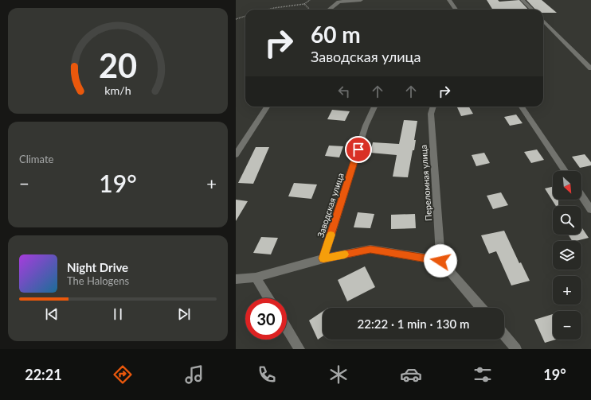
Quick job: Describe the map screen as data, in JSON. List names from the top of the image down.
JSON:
{
  "streets": {
    "street": ["Переломная улица", "Заводская улица"]
  },
  "north": "bottom right",
  "page": {
    "turn": ["60 m", "Заводская улица"],
    "tile": "Climate",
    "heat": ["−", "19°", "+"],
    "map_buttons": ["+", "−"],
    "song": ["Night Drive", "The Halogens"],
    "limit": "30",
    "trip": "22:22 · 1 min · 130 m",
    "tabs": ["22:21", "19°"],
    "gauge": ["20", "km/h"]
  }
}
